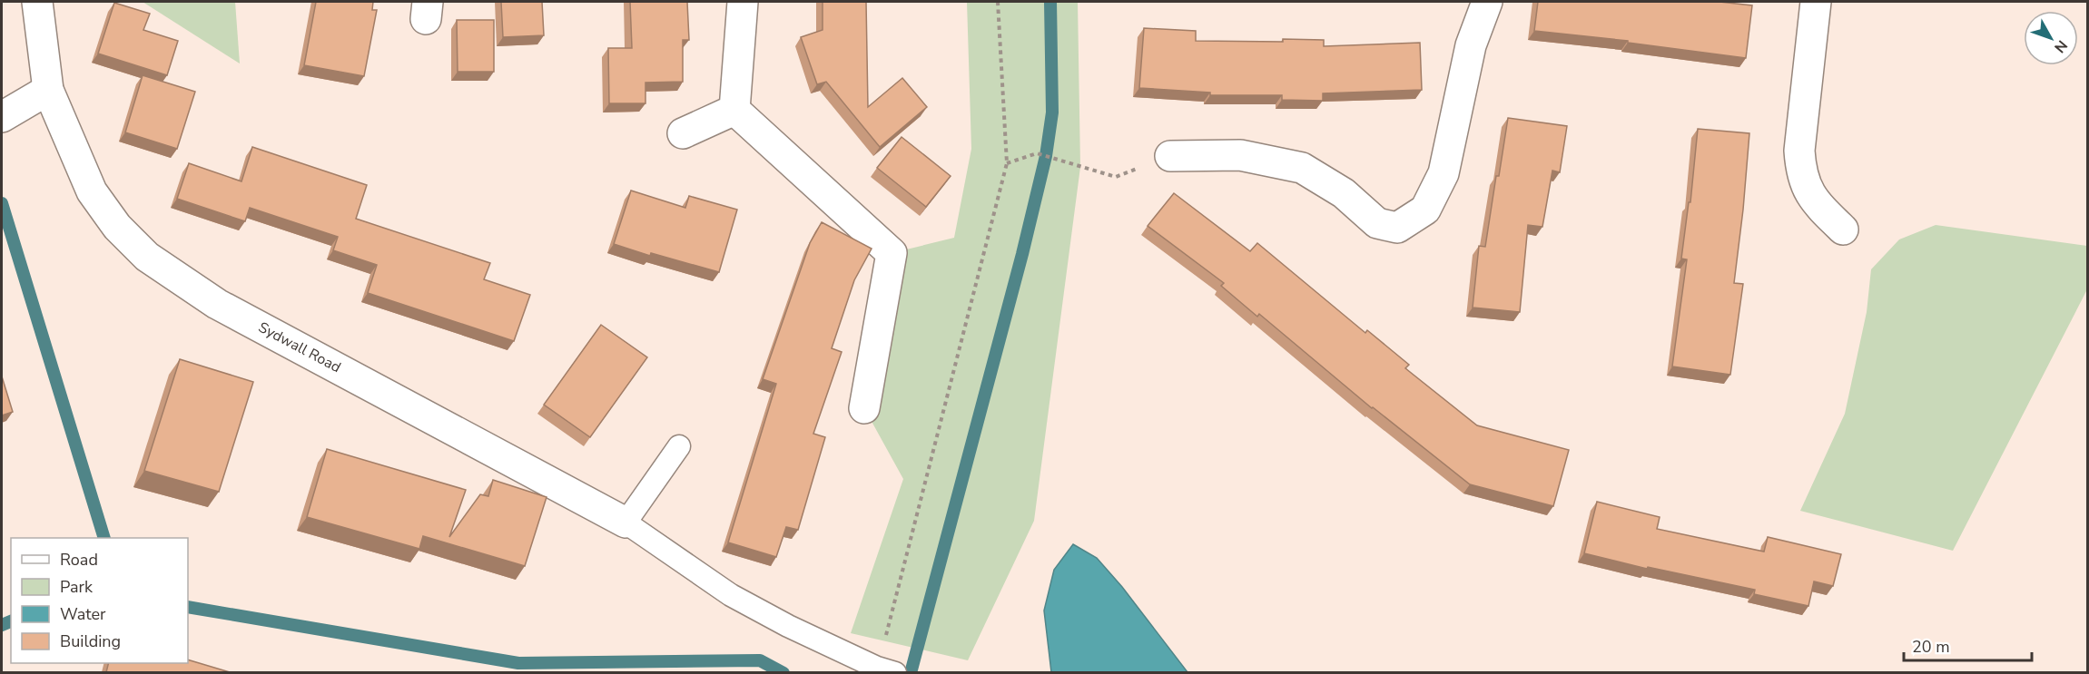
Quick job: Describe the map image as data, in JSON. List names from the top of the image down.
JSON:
{
  "streets": {
    "street": ["Sydwall Road"]
  },
  "legend": [
    "Road",
    "Park",
    "Water",
    "Building"
  ],
  "scale_bar": "20 m",
  "north": "bottom right"
}
